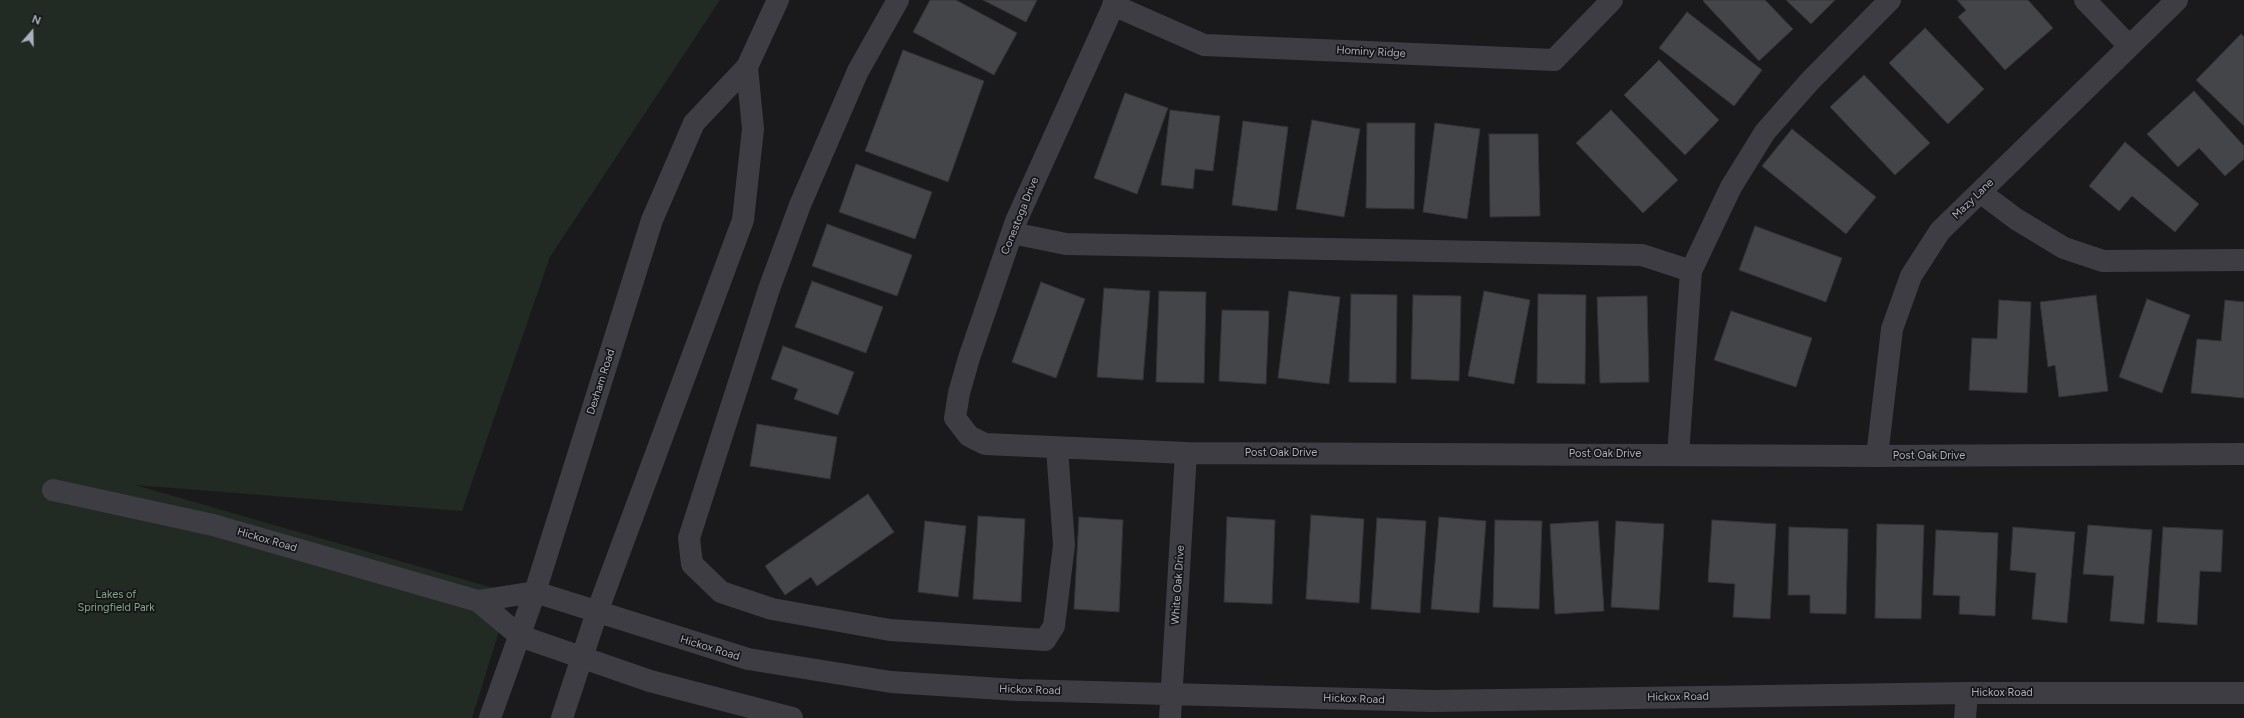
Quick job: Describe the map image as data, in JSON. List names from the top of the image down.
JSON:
{
  "streets": {
    "street": [
      "Hominy Ridge",
      "Mazy Lane",
      "Conestoga Drive",
      "Dexham Road",
      "Post Oak Drive",
      "Hickox Road",
      "White Oak Drive"
    ]
  },
  "crossings": [
    ["Hominy Ridge", "Conestoga Drive"],
    ["Mazy Lane", "Post Oak Drive"],
    ["Conestoga Drive", "Post Oak Drive"],
    ["Dexham Road", "Hickox Road"],
    ["Post Oak Drive", "White Oak Drive"],
    ["Hickox Road", "White Oak Drive"]
  ],
  "parks": ["Lakes of Springfield Park"],
  "north": "top"
}
